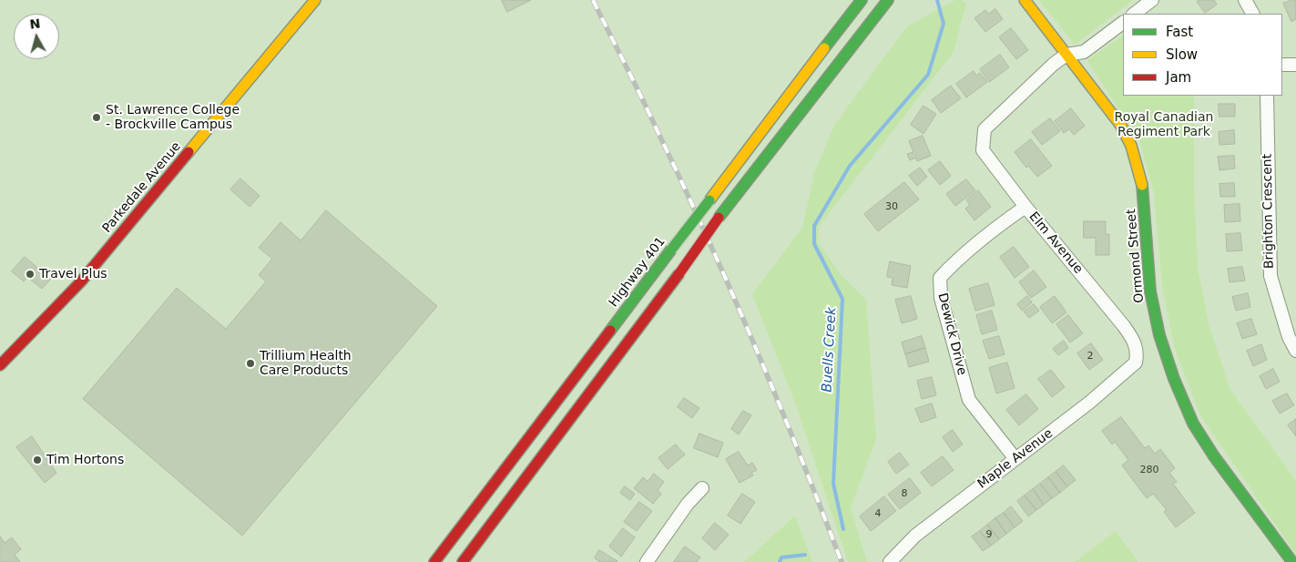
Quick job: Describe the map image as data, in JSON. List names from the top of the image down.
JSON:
{
  "streets": {
    "main road": ["Parkedale Avenue", "Ormond Street", "Highway 401"],
    "street": [
      "Brighton Crescent",
      "Elm Avenue",
      "Dewick Drive",
      "Maple Avenue"
    ]
  },
  "crossings": [
    ["Elm Avenue", "Ormond Street"],
    ["Elm Avenue", "Dewick Drive"],
    ["Elm Avenue", "Maple Avenue"],
    ["Dewick Drive", "Maple Avenue"]
  ],
  "water": ["Buells Creek"],
  "parks": ["Royal Canadian Regiment Park"],
  "places": [
    "St. Lawrence College - Brockville Campus",
    "Travel Plus",
    "Trillium Health Care Products",
    "Tim Hortons"
  ],
  "house_numbers": [
    "30",
    "2",
    "280",
    "8",
    "4",
    "9"
  ],
  "legend": ["Fast", "Slow", "Jam"],
  "north": "top"
}
